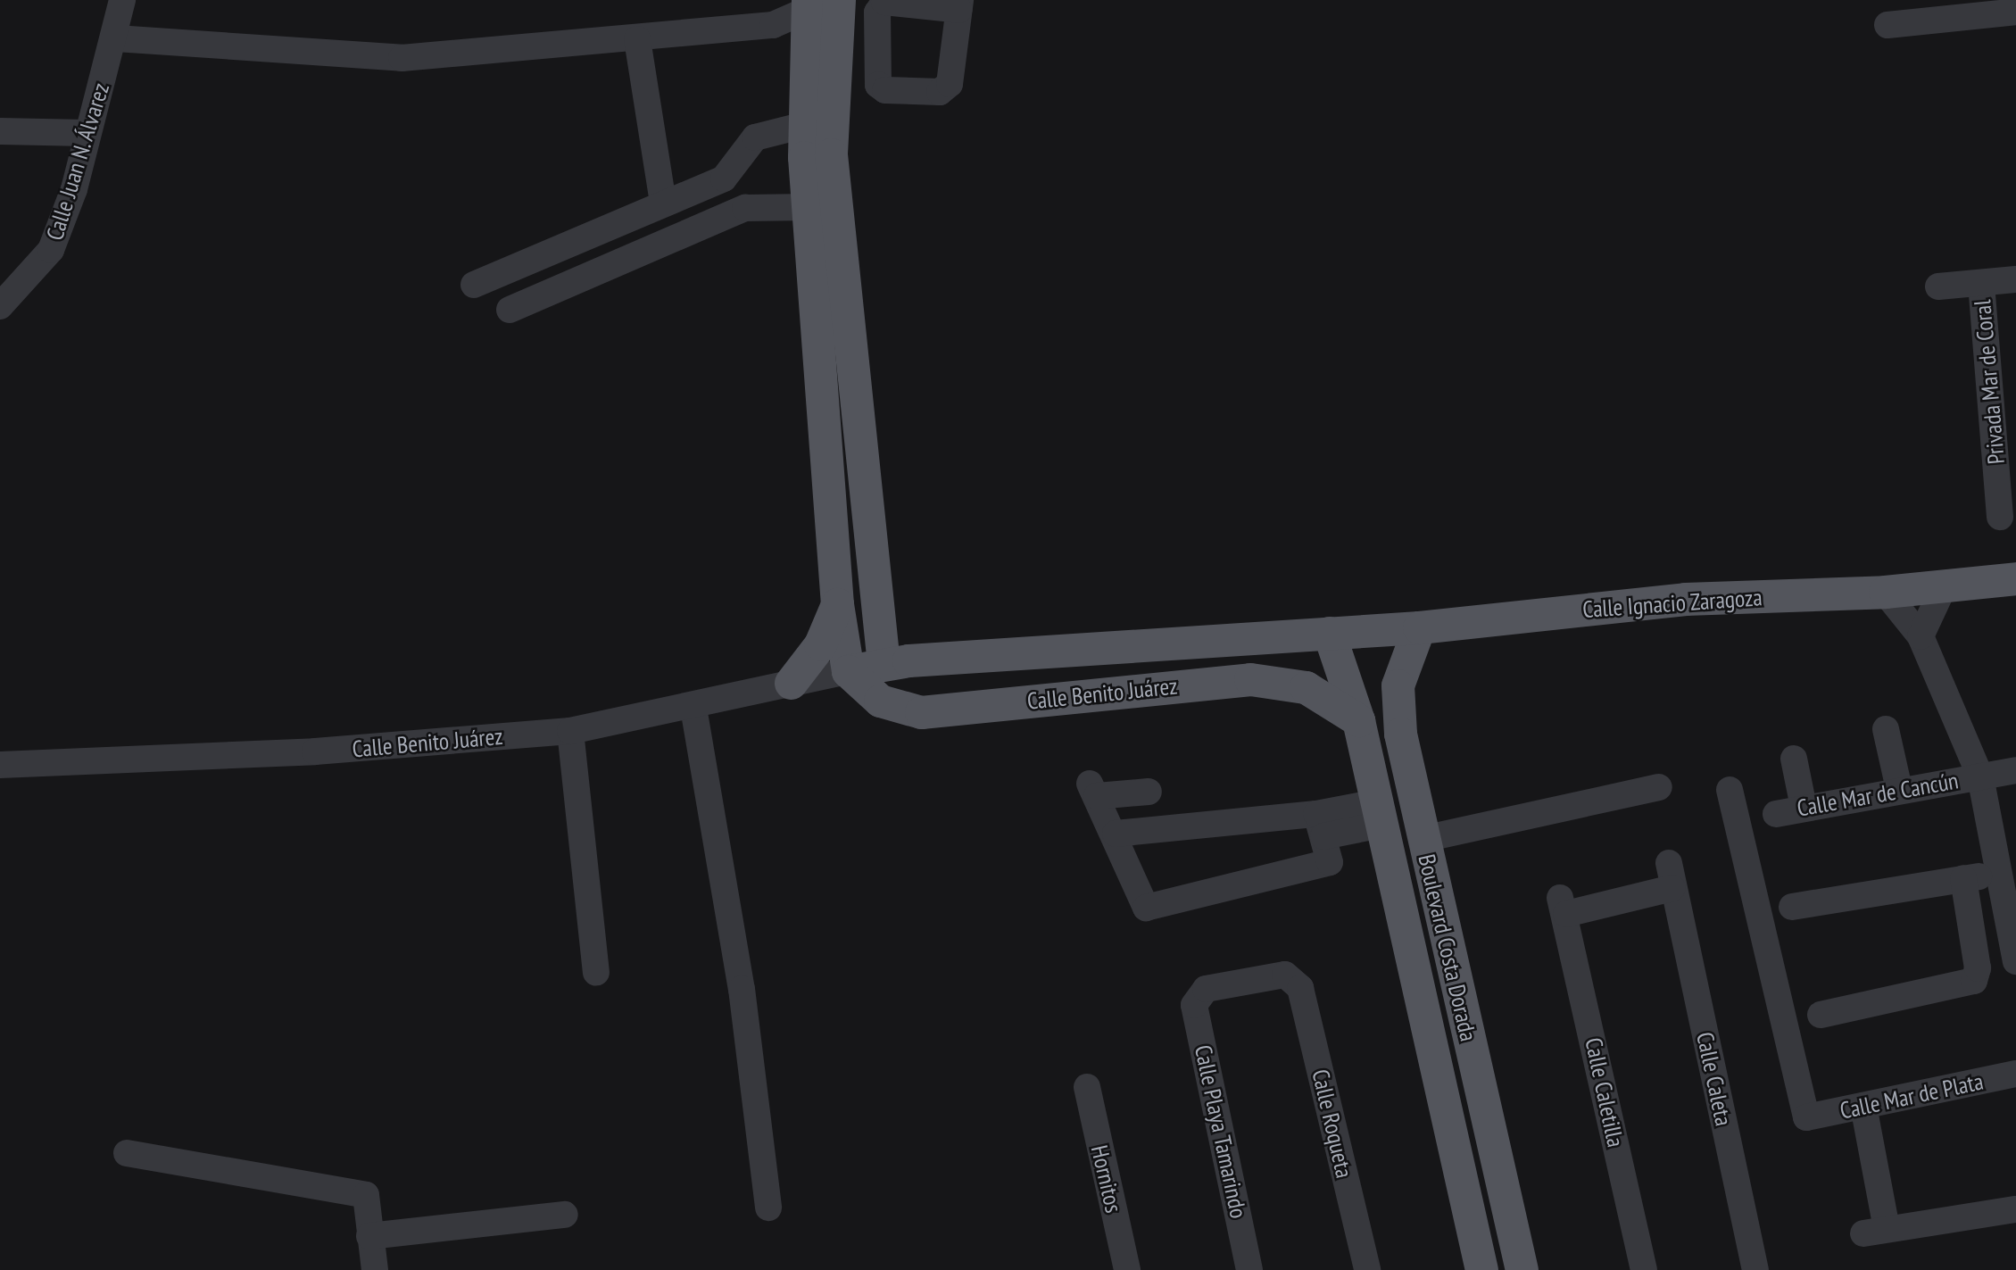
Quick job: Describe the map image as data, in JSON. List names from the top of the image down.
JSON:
{
  "streets": {
    "main road": ["Calle Ignacio Zaragoza", "Calle Benito Juárez", "Boulevard Costa Dorada"],
    "street": [
      "Calle Juan N. Álvarez",
      "Privada Mar de Coral",
      "Calle Mar de Cancún",
      "Calle Caleta",
      "Calle Caletilla",
      "Calle Mar de Plata",
      "Calle Roqueta",
      "Calle Playa Tamarindo",
      "Hornitos"
    ]
  },
  "crossings": [
    ["Calle Ignacio Zaragoza", "Calle Benito Juárez"],
    ["Calle Ignacio Zaragoza", "Boulevard Costa Dorada"],
    ["Calle Benito Juárez", "Boulevard Costa Dorada"],
    ["Calle Caleta", "Calle Caletilla"],
    ["Calle Roqueta", "Calle Playa Tamarindo"]
  ]
}
